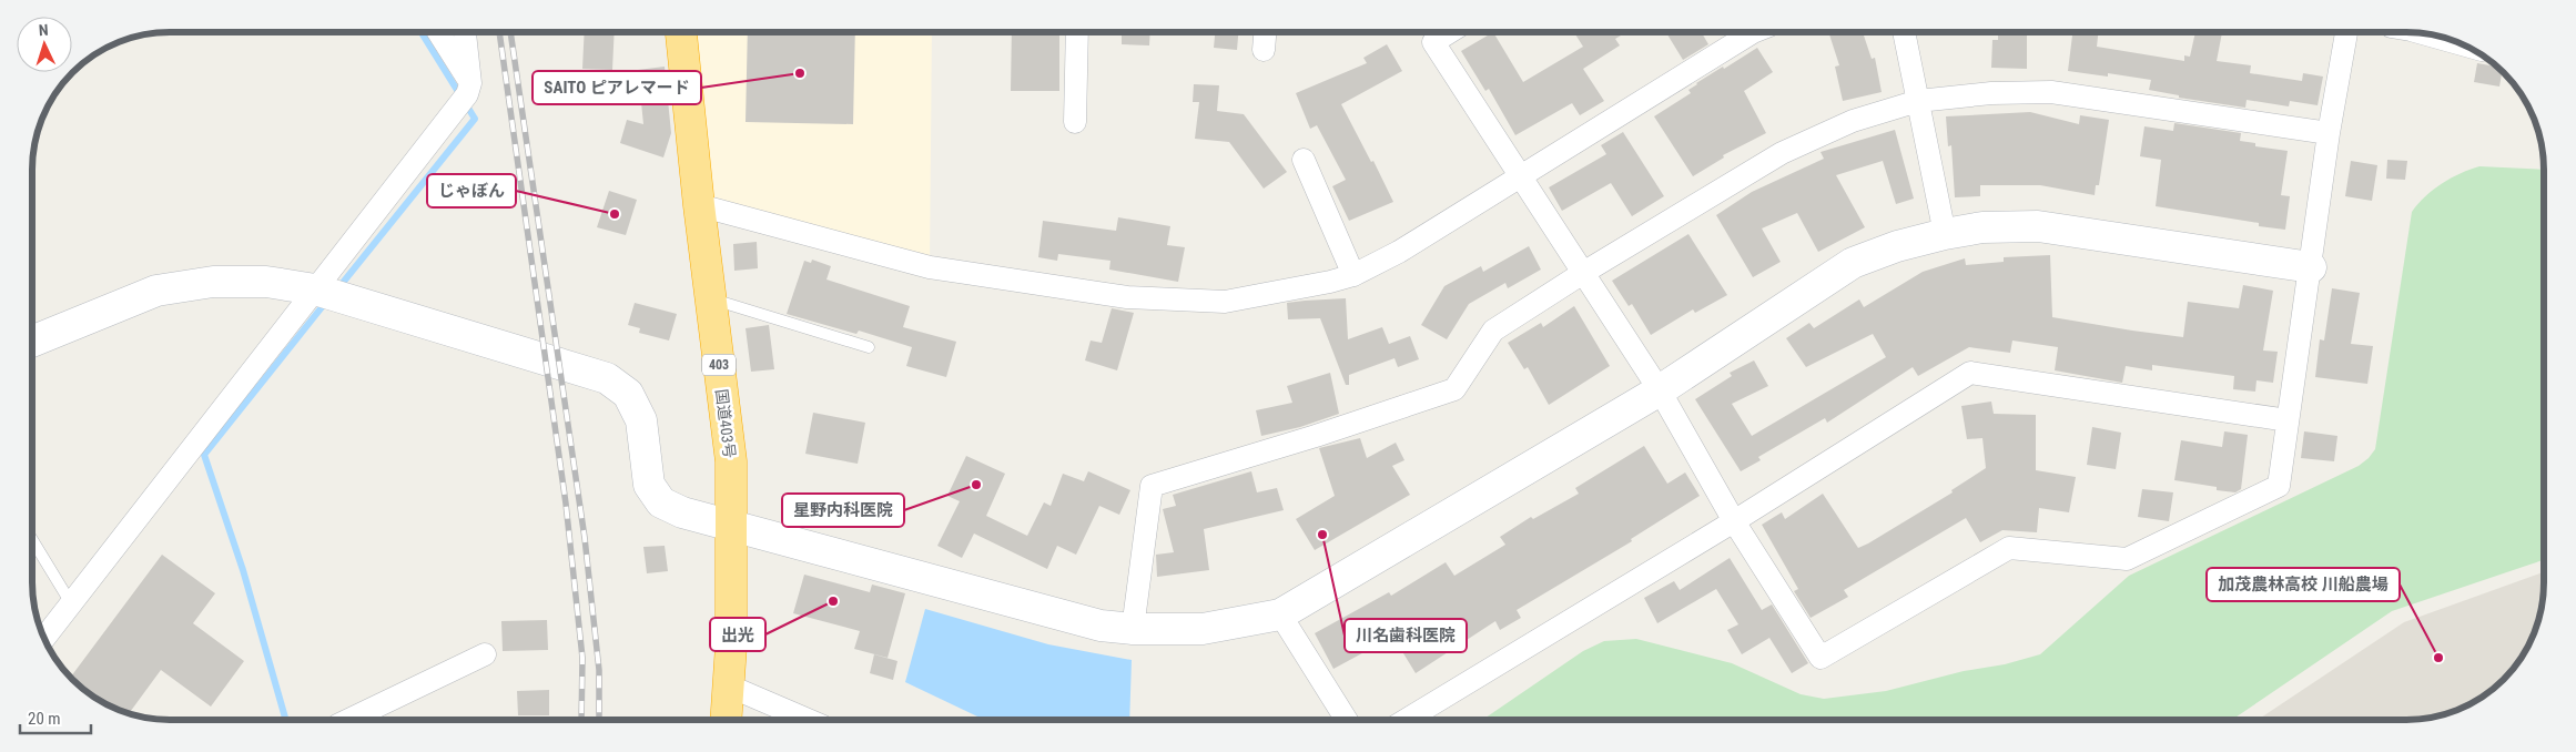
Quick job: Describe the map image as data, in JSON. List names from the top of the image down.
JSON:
{
  "streets": {
    "highway": ["403", "国道403号"]
  },
  "places": [
    "SAITO ピアレマード",
    "じゃぼん",
    "星野内科医院",
    "川名歯科医院",
    "出光",
    "加茂農林高校 川船農場"
  ],
  "scale_bar": "20 m",
  "north": "top"
}
